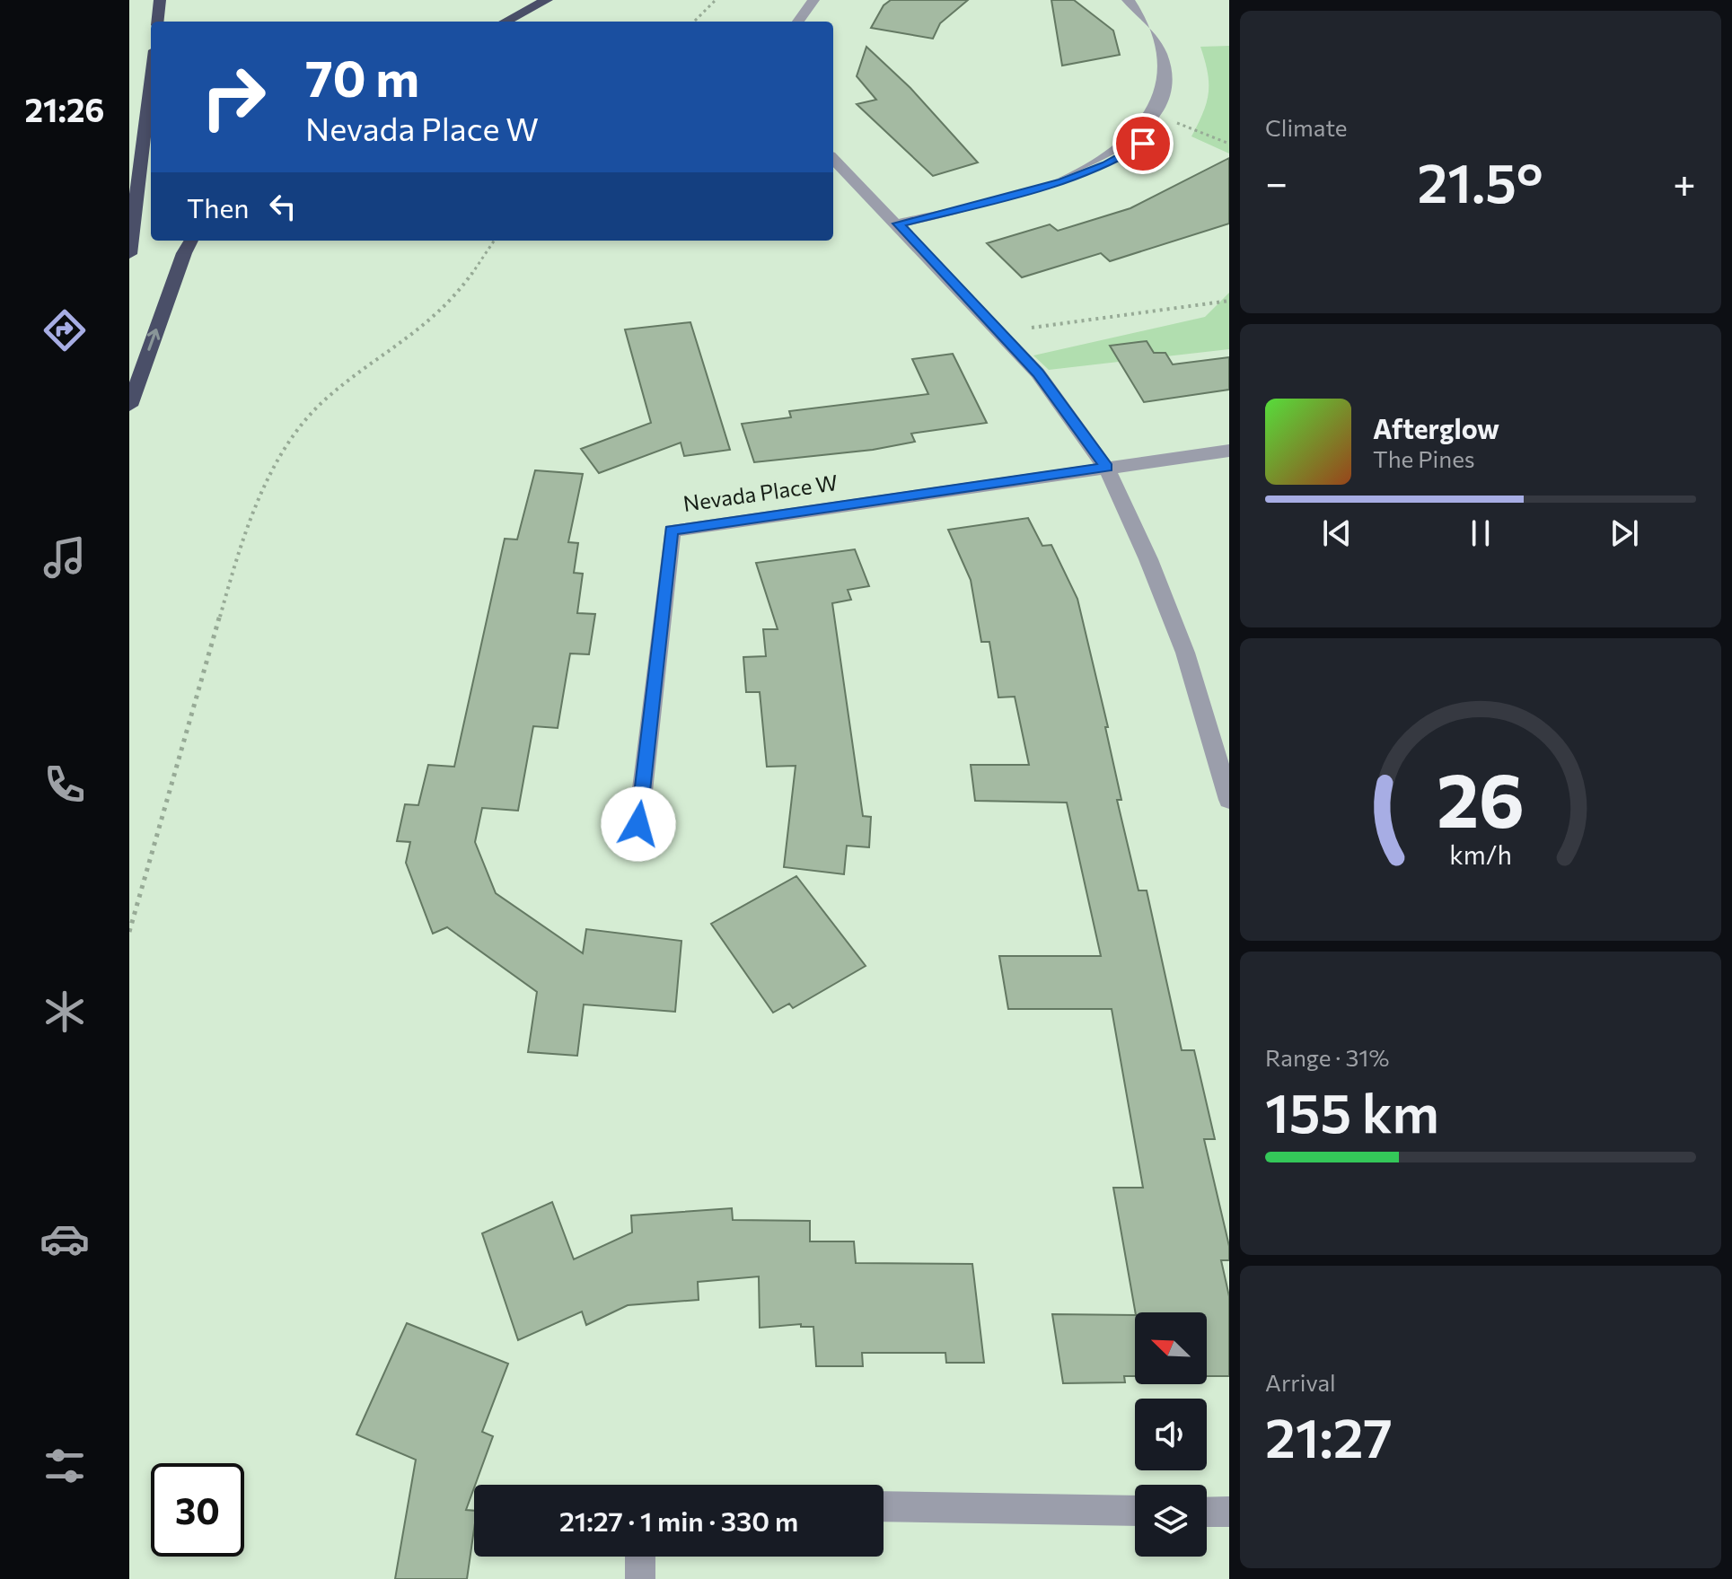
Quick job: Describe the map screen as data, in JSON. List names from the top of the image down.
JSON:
{
  "streets": {
    "street": ["Nevada Place W"]
  },
  "north": "top left",
  "page": {
    "tabs": "21:26",
    "tile": [
      "Climate",
      ["Range · 31%", "155 km"],
      ["Arrival", "21:27"]
    ],
    "turn": ["70 m", "Nevada Place W"],
    "heat": ["−", "21.5°", "+"],
    "then": "Then",
    "song": ["Afterglow", "The Pines"],
    "limit": "30",
    "trip": "21:27 · 1 min · 330 m",
    "gauge": ["26", "km/h"]
  }
}
